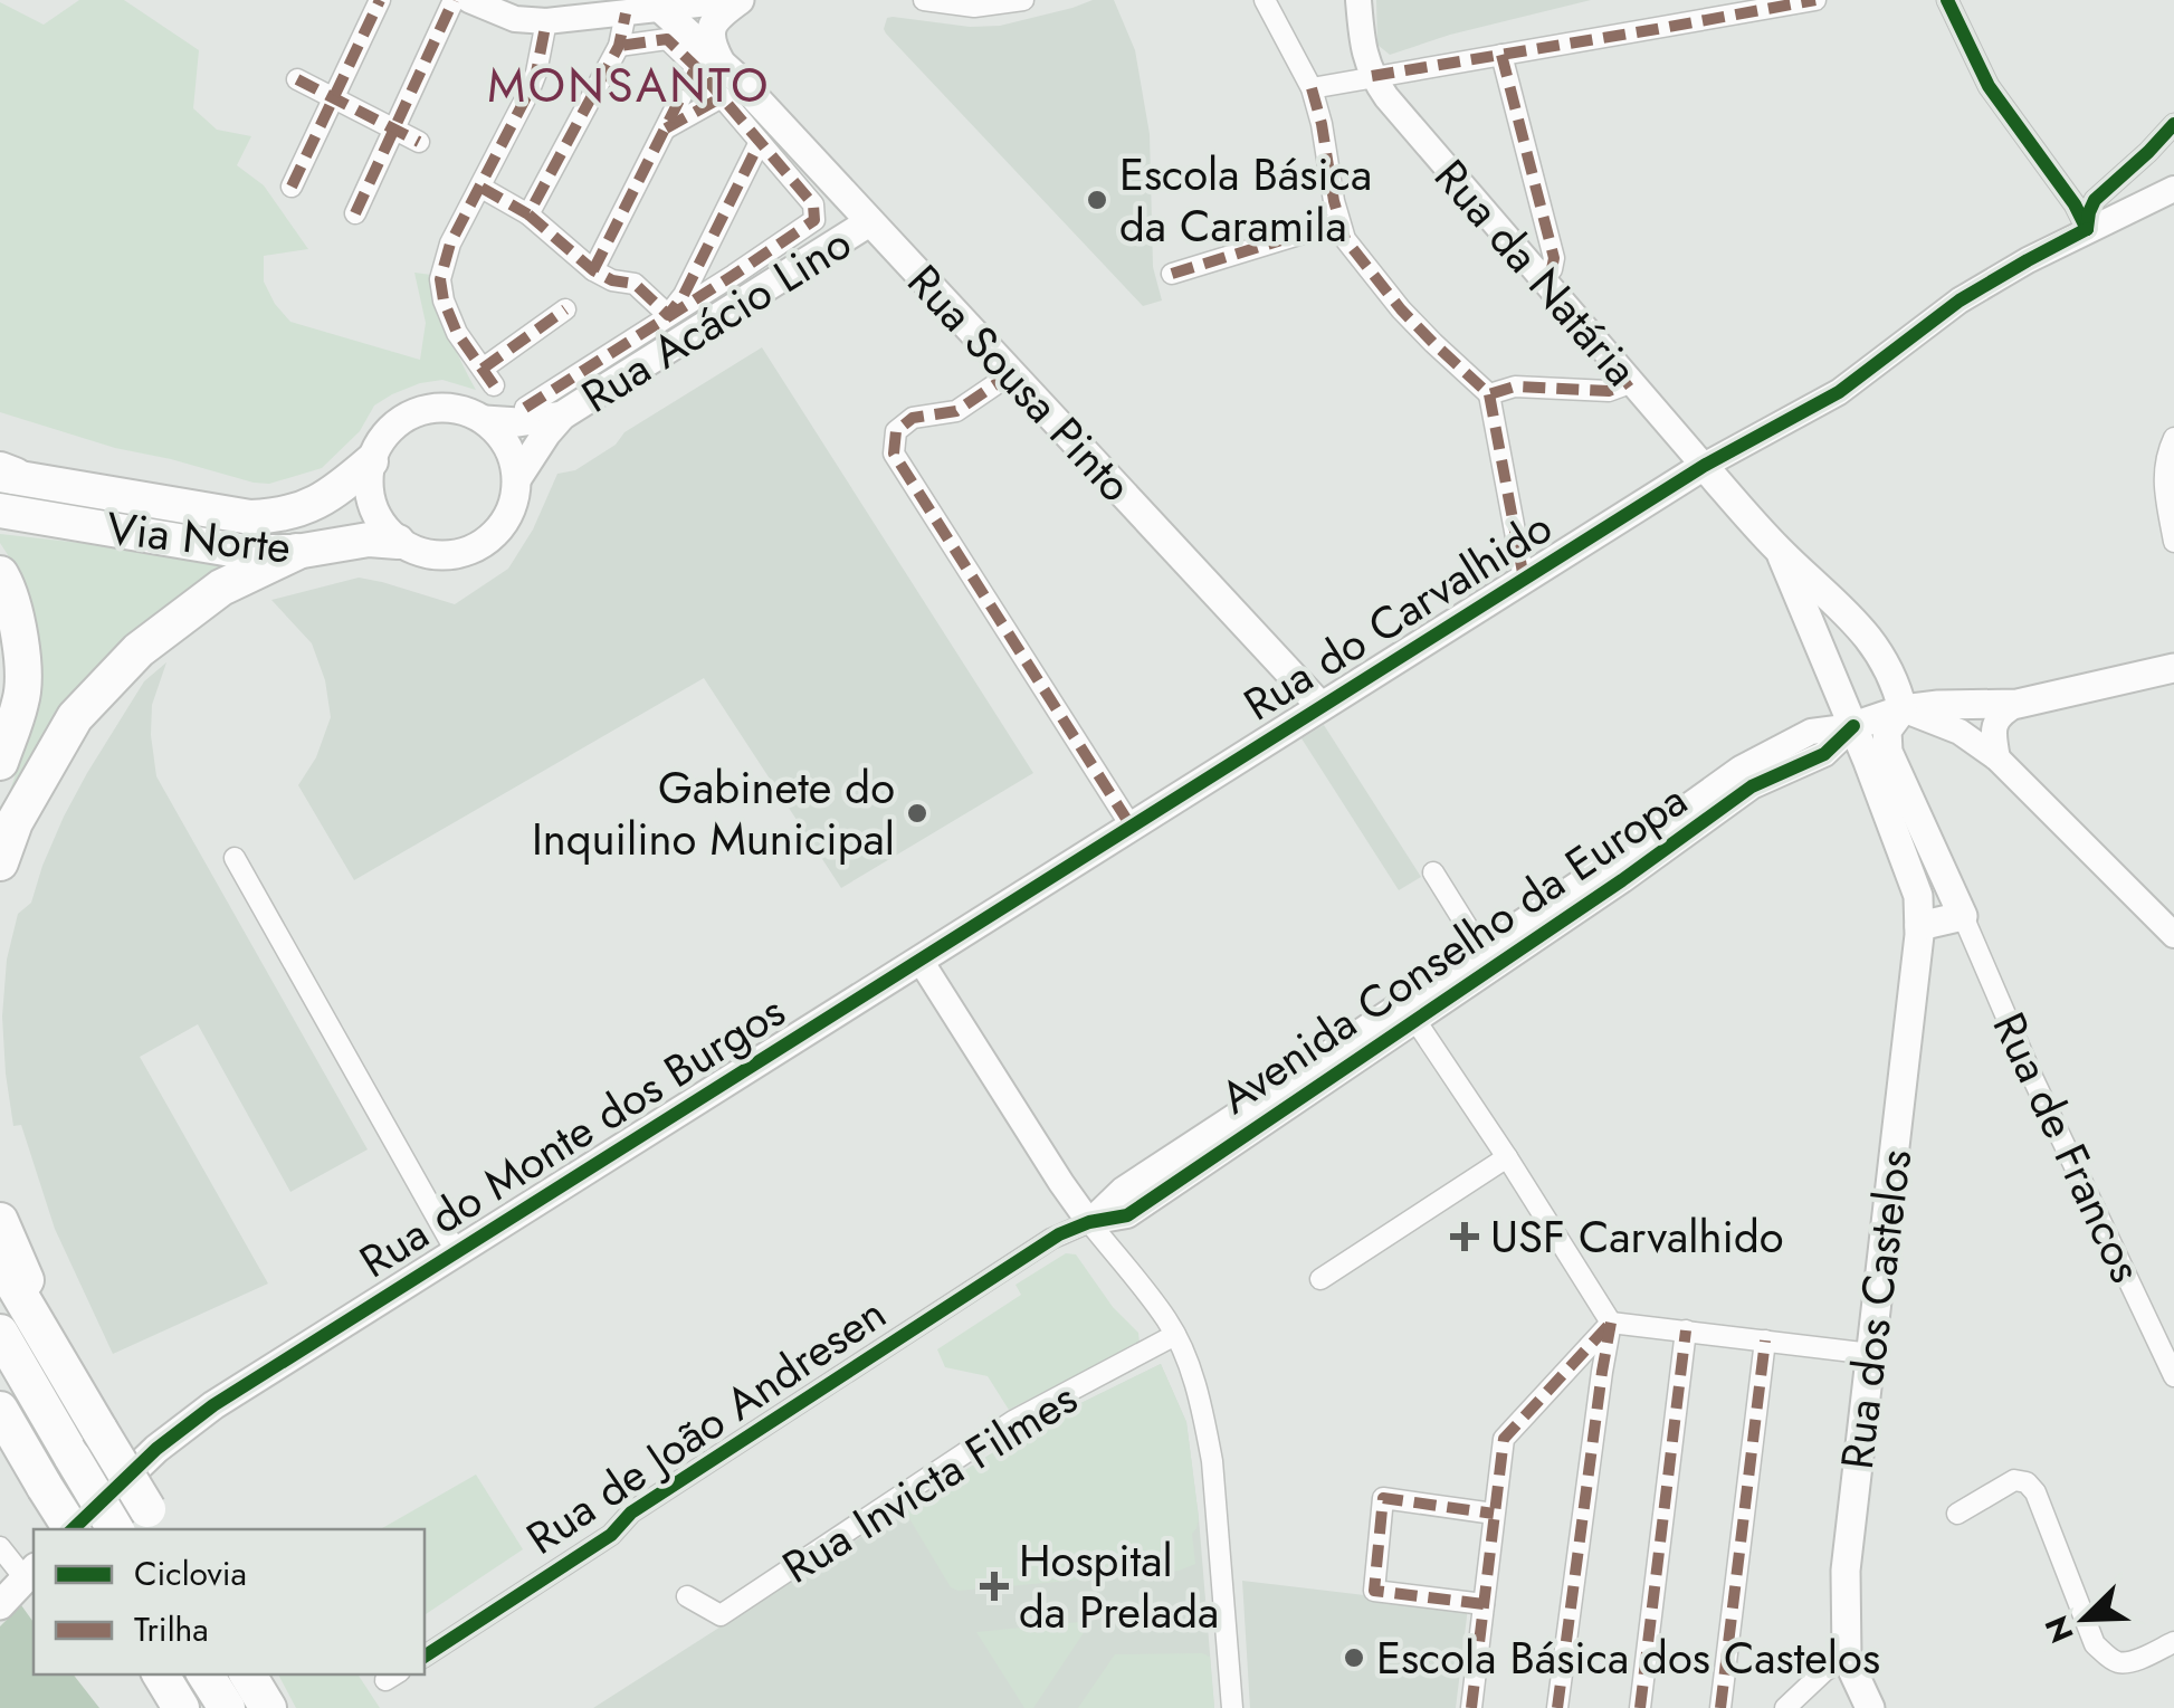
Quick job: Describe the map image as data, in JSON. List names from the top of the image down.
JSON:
{
  "streets": {
    "highway": ["Via Norte"],
    "main road": [
      "Rua Acácio Lino",
      "Rua Sousa Pinto",
      "Rua do Carvalhido",
      "Rua do Monte dos Burgos",
      "Rua dos Castelos"
    ],
    "street": [
      "Rua da Natária",
      "Avenida Conselho da Europa",
      "Rua de Francos",
      "Rua de João Andresen",
      "Rua Invicta Filmes"
    ]
  },
  "crossings": [
    ["Rua da Natária", "Rua do Carvalhido"],
    ["Rua Acácio Lino", "Rua Sousa Pinto"],
    ["Rua Acácio Lino", "Via Norte"],
    ["Rua Sousa Pinto", "Rua do Carvalhido"],
    ["Rua do Carvalhido", "Rua do Monte dos Burgos"],
    ["Avenida Conselho da Europa", "Rua dos Castelos"],
    ["Avenida Conselho da Europa", "Rua de João Andresen"]
  ],
  "districts": ["MONSANTO"],
  "places": {
    "other": ["Escola Básica da Caramila", "Gabinete do Inquilino Municipal", "Escola Básica dos Castelos"],
    "health": ["USF Carvalhido", "Hospital da Prelada"]
  },
  "legend": ["Ciclovia", "Trilha"],
  "north": "bottom left"
}
